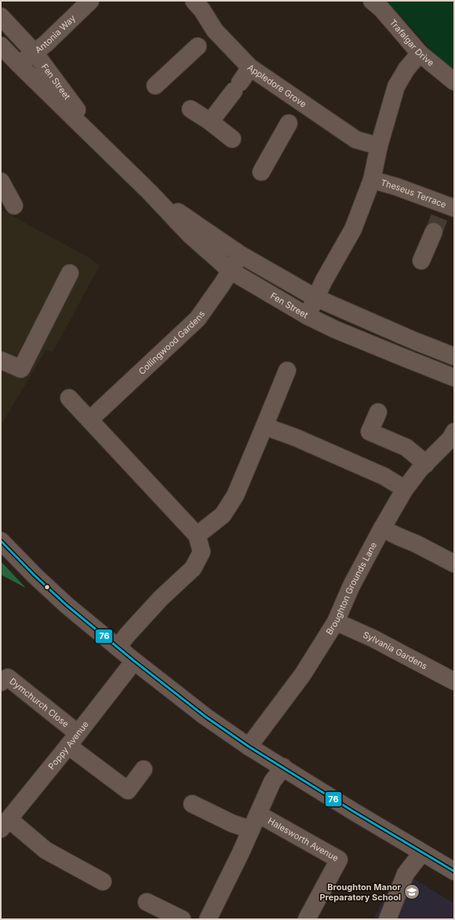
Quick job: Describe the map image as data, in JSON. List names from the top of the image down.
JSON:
{
  "streets": {
    "street": [
      "Antonia Way",
      "Trafalgar Drive",
      "Fen Street",
      "Appledore Grove",
      "Theseus Terrace",
      "Collingwood Gardens",
      "Broughton Grounds Lane",
      "Sylvania Gardens",
      "Dymchurch Close",
      "Poppy Avenue",
      "Halesworth Avenue"
    ]
  },
  "crossings": [
    ["Antonia Way", "Fen Street"],
    ["Fen Street", "Collingwood Gardens"],
    ["Broughton Grounds Lane", "Sylvania Gardens"],
    ["Dymchurch Close", "Poppy Avenue"]
  ],
  "places": {
    "school or university": ["Broughton Manor Preparatory School"]
  },
  "lines": ["transit line 76"]
}
